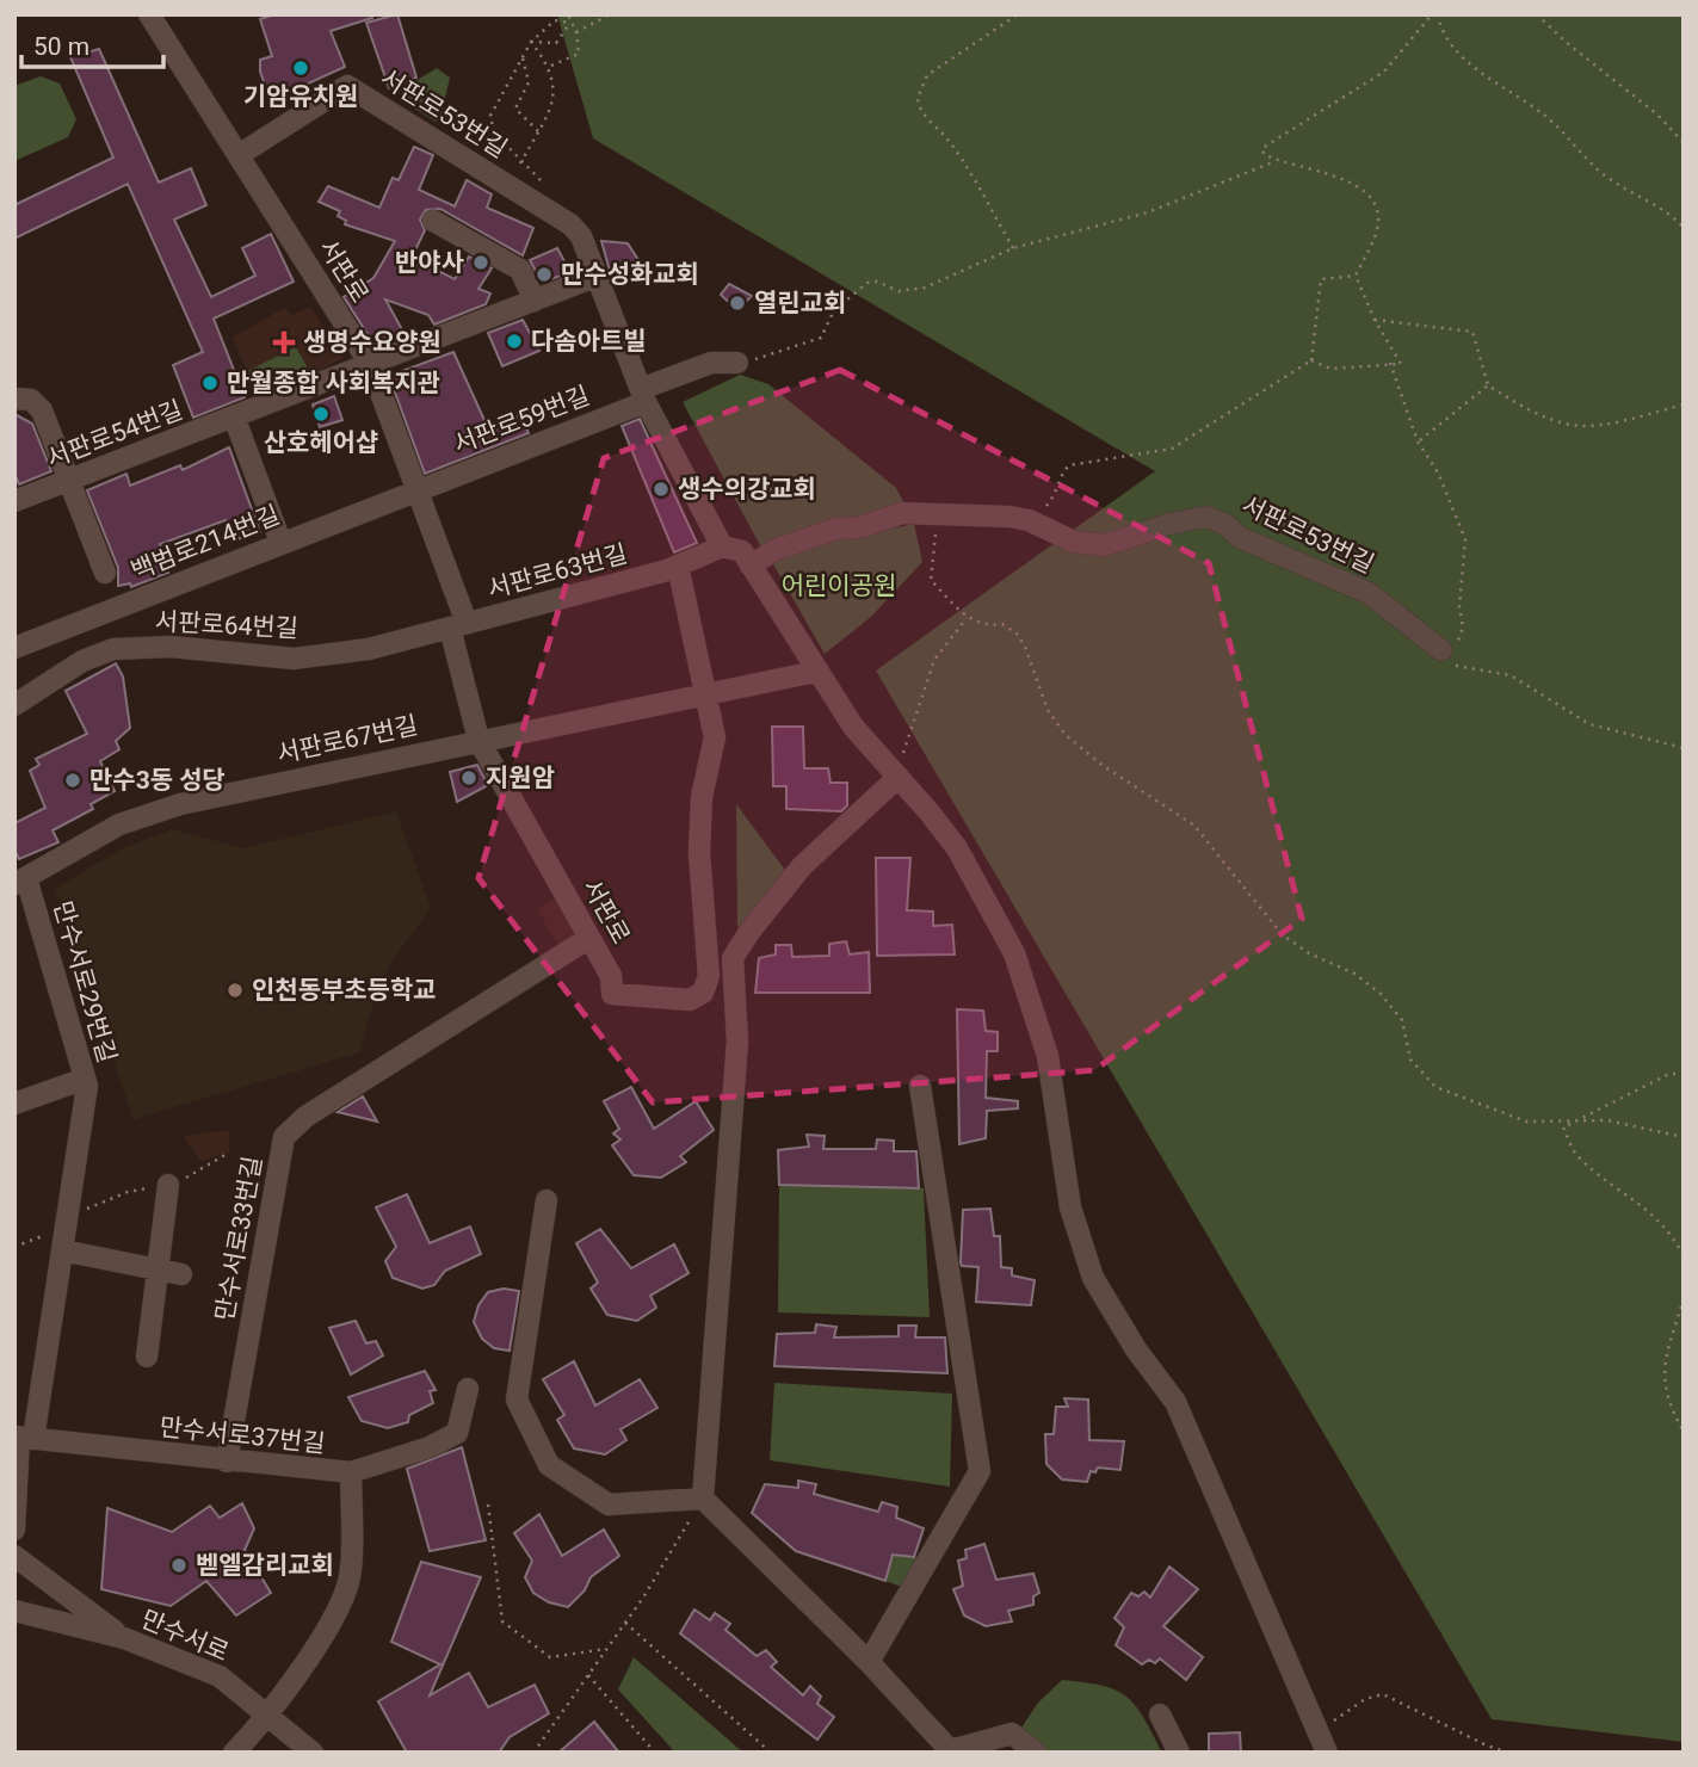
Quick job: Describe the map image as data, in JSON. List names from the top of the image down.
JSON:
{
  "streets": {
    "street": [
      "서판로53번길",
      "서판로",
      "서판로59번길",
      "서판로54번길",
      "백범로214번길",
      "서판로63번길",
      "서판로64번길",
      "서판로67번길",
      "만수서로29번길",
      "만수서로33번길",
      "만수서로37번길",
      "만수서로"
    ]
  },
  "crossings": [
    ["서판로53번길", "서판로"],
    ["서판로53번길", "서판로59번길"],
    ["서판로53번길", "서판로63번길"],
    ["서판로53번길", "서판로67번길"],
    ["서판로", "서판로59번길"],
    ["서판로", "서판로54번길"],
    ["서판로", "백범로214번길"],
    ["서판로", "서판로63번길"],
    ["서판로", "서판로64번길"],
    ["서판로", "서판로67번길"],
    ["서판로", "만수서로33번길"],
    ["서판로59번길", "백범로214번길"],
    ["서판로63번길", "서판로64번길"],
    ["서판로67번길", "만수서로29번길"],
    ["만수서로29번길", "만수서로37번길"],
    ["만수서로33번길", "만수서로37번길"],
    ["만수서로37번길", "만수서로"]
  ],
  "parks": ["어린이공원"],
  "places": {
    "other": [
      "기암유치원",
      "반야사",
      "만수성화교회",
      "열린교회",
      "다솜아트빌",
      "만월종합 사회복지관",
      "산호헤어샵",
      "생수의강교회",
      "지원암",
      "만수3동 성당",
      "인천동부초등학교",
      "벧엘감리교회"
    ],
    "health": ["생명수요양원"]
  },
  "scale_bar": "50 m"
}
